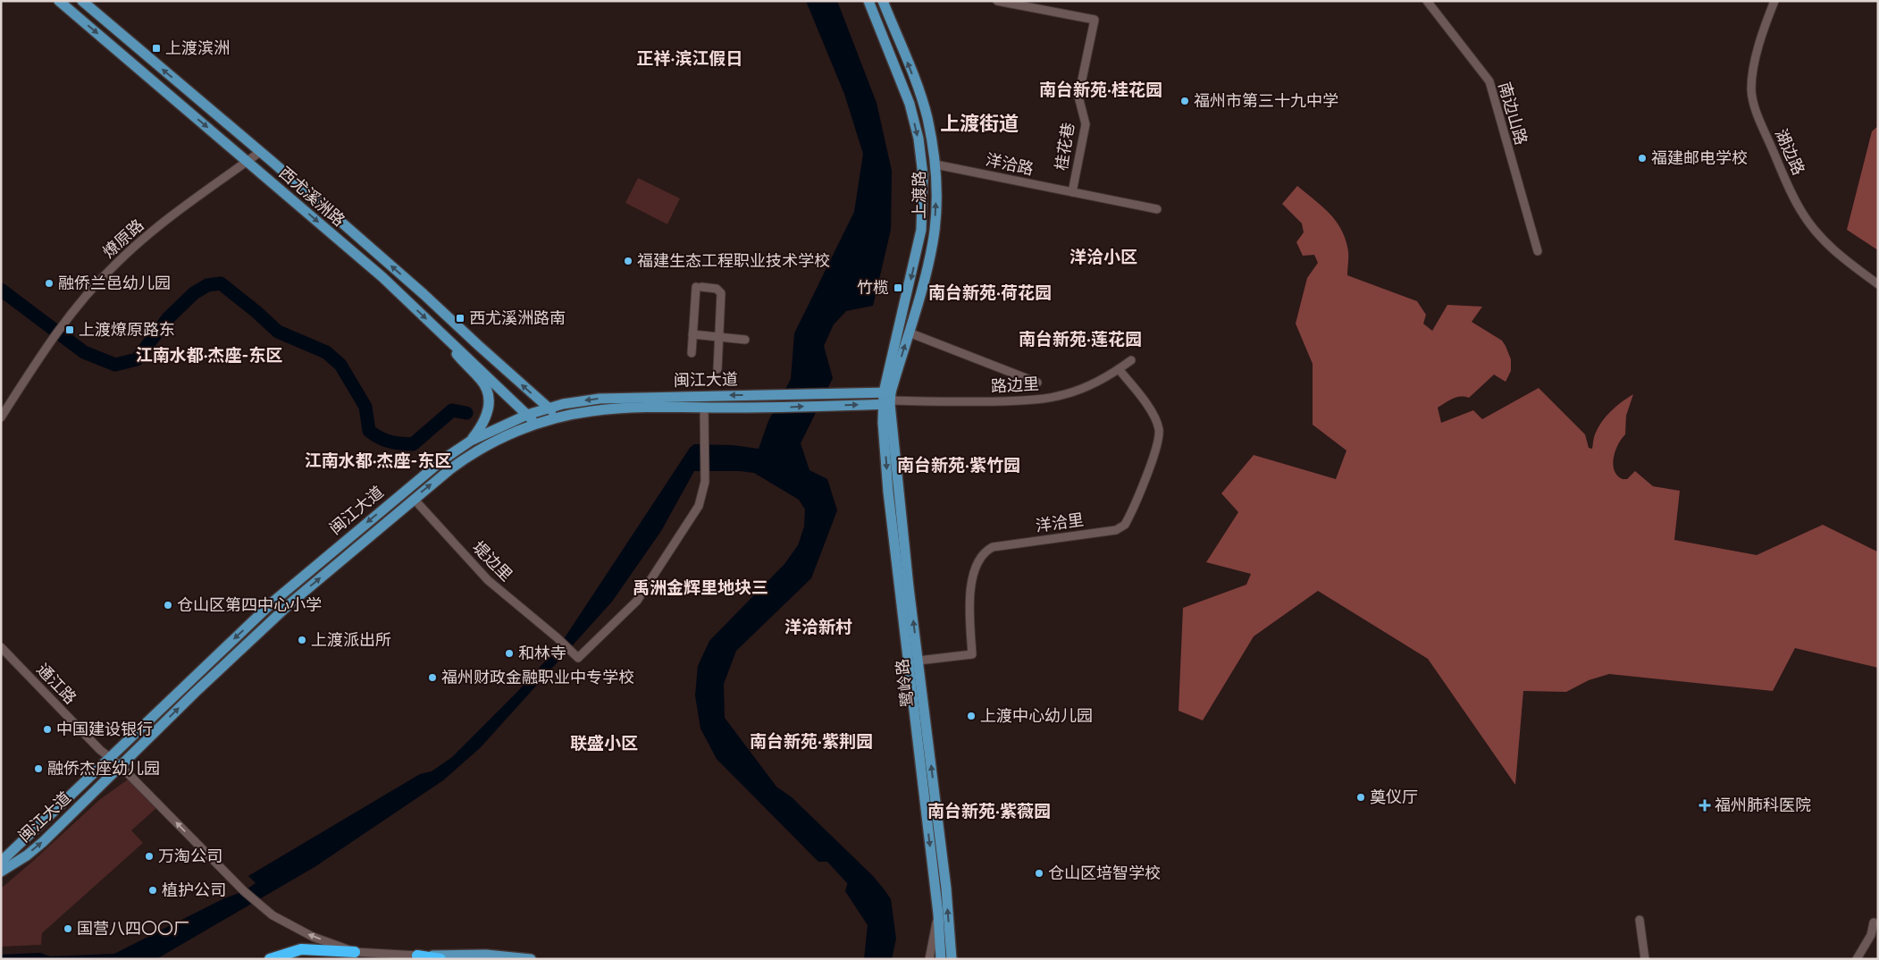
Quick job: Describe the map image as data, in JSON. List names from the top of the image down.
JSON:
{
  "streets": {
    "main road": [
      "上渡路",
      "西尤溪洲路",
      "闽江大道",
      "鹭岭路"
    ],
    "street": [
      "南边山路",
      "桂花巷",
      "湖边路",
      "洋洽路",
      "燎原路",
      "路边里",
      "洋洽里",
      "堤边里",
      "通江路"
    ]
  },
  "crossings": [
    ["桂花巷", "洋洽路"],
    ["洋洽路", "上渡路"],
    ["上渡路", "闽江大道"],
    ["上渡路", "路边里"],
    ["上渡路", "鹭岭路"],
    ["西尤溪洲路", "燎原路"],
    ["西尤溪洲路", "闽江大道"],
    ["闽江大道", "路边里"],
    ["闽江大道", "堤边里"],
    ["闽江大道", "鹭岭路"],
    ["闽江大道", "通江路"],
    ["路边里", "洋洽里"],
    ["路边里", "鹭岭路"],
    ["洋洽里", "鹭岭路"]
  ],
  "one_way": ["通江路"],
  "districts": [
    "正祥·滨江假日",
    "南台新苑·桂花园",
    "上渡街道",
    "洋洽小区",
    "南台新苑·荷花园",
    "南台新苑·莲花园",
    "江南水都·杰座-东区",
    "江南水都·杰座-东区",
    "南台新苑·紫竹园",
    "禹洲金辉里地块三",
    "洋洽新村",
    "南台新苑·紫荆园",
    "联盛小区",
    "南台新苑·紫薇园"
  ],
  "places": {
    "transit": [
      "上渡滨洲",
      "竹榄",
      "西尤溪洲路南",
      "上渡燎原路东"
    ],
    "other": [
      "福州市第三十九中学",
      "福建邮电学校",
      "福建生态工程职业技术学校",
      "融侨兰邑幼儿园",
      "仓山区第四中心小学",
      "上渡派出所",
      "和林寺",
      "福州财政金融职业中专学校",
      "上渡中心幼儿园",
      "中国建设银行",
      "融侨杰座幼儿园",
      "奠仪厅",
      "万淘公司",
      "仓山区培智学校",
      "植护公司",
      "国营八四〇〇厂"
    ],
    "health": ["福州肺科医院"]
  }
}
